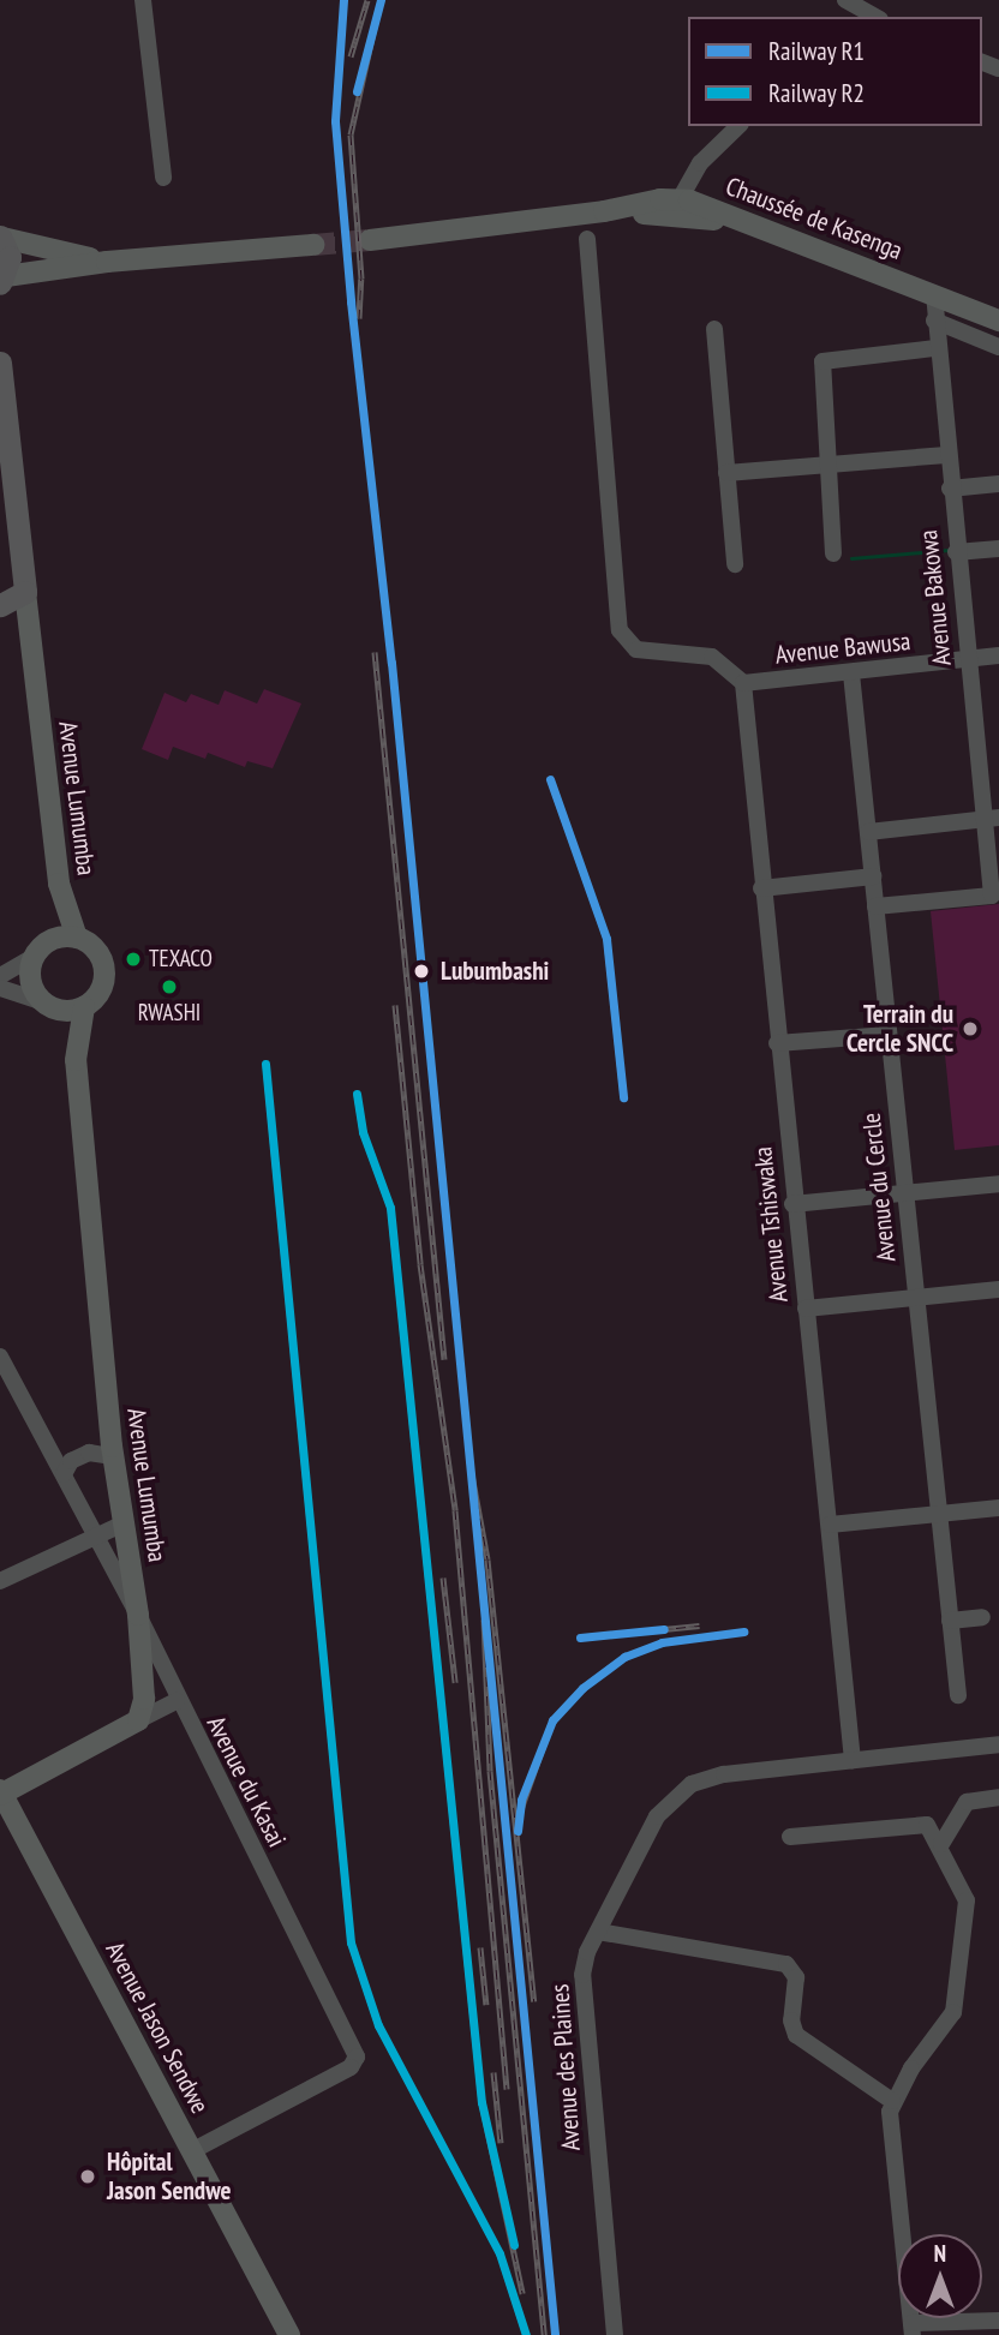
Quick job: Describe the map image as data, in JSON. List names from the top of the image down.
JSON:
{
  "streets": {
    "highway": ["Avenue Lumumba"],
    "main road": ["Chaussée de Kasenga", "Avenue Jason Sendwe"],
    "street": [
      "Avenue Bakowa",
      "Avenue Bawusa",
      "Avenue du Cercle",
      "Avenue Tshiswaka",
      "Avenue du Kasai",
      "Avenue des Plaines"
    ]
  },
  "crossings": [
    ["Chaussée de Kasenga", "Avenue Bakowa"],
    ["Avenue Bakowa", "Avenue Bawusa"],
    ["Avenue Bakowa", "Avenue du Cercle"],
    ["Avenue Bawusa", "Avenue du Cercle"],
    ["Avenue Bawusa", "Avenue Tshiswaka"],
    ["Avenue Lumumba", "Avenue du Kasai"],
    ["Avenue Tshiswaka", "Avenue des Plaines"],
    ["Avenue du Kasai", "Avenue Jason Sendwe"]
  ],
  "places": [
    "TEXACO",
    "Lubumbashi",
    "RWASHI",
    "Terrain du Cercle SNCC",
    "Hôpital Jason Sendwe"
  ],
  "lines": ["rail line R1", "rail line R2"],
  "legend": ["Railway R1", "Railway R2"],
  "north": "top"
}
